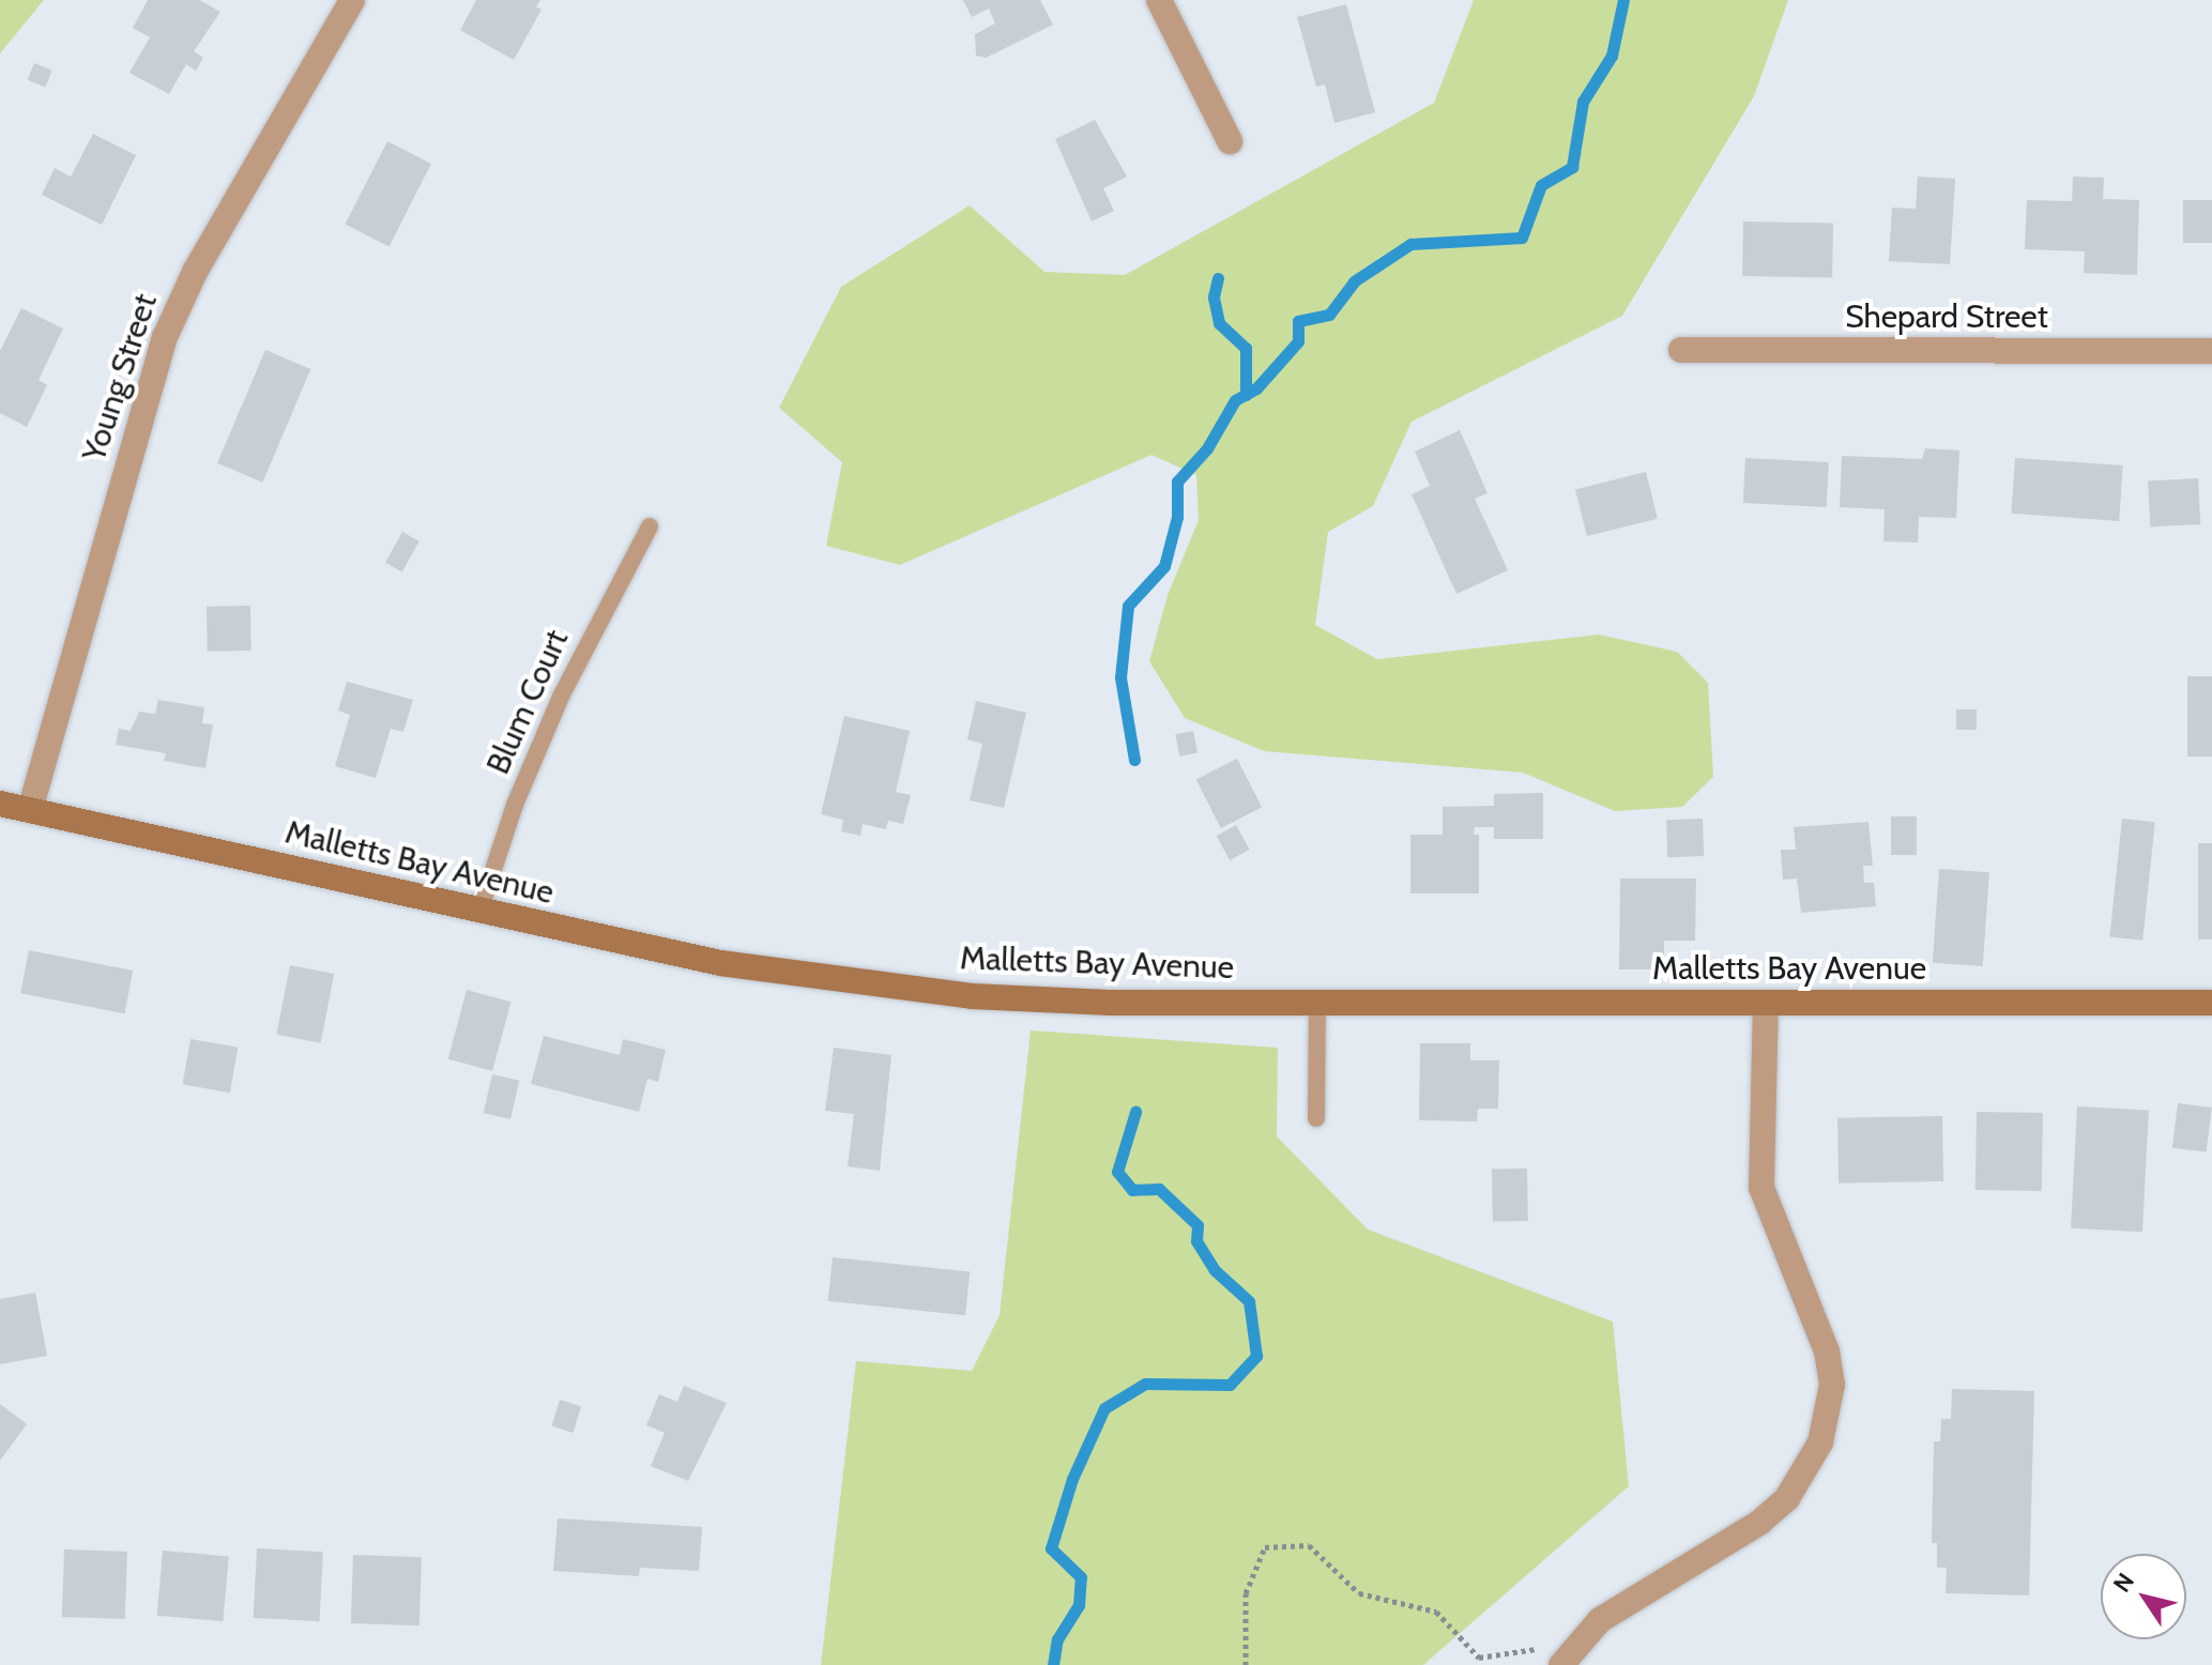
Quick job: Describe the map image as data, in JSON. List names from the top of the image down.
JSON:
{
  "streets": {
    "street": ["Shepard Street", "Young Street", "Malletts Bay Avenue"],
    "lane": ["Blum Court"]
  },
  "crossings": [
    ["Young Street", "Malletts Bay Avenue"],
    ["Blum Court", "Malletts Bay Avenue"]
  ],
  "north": "top left"
}
